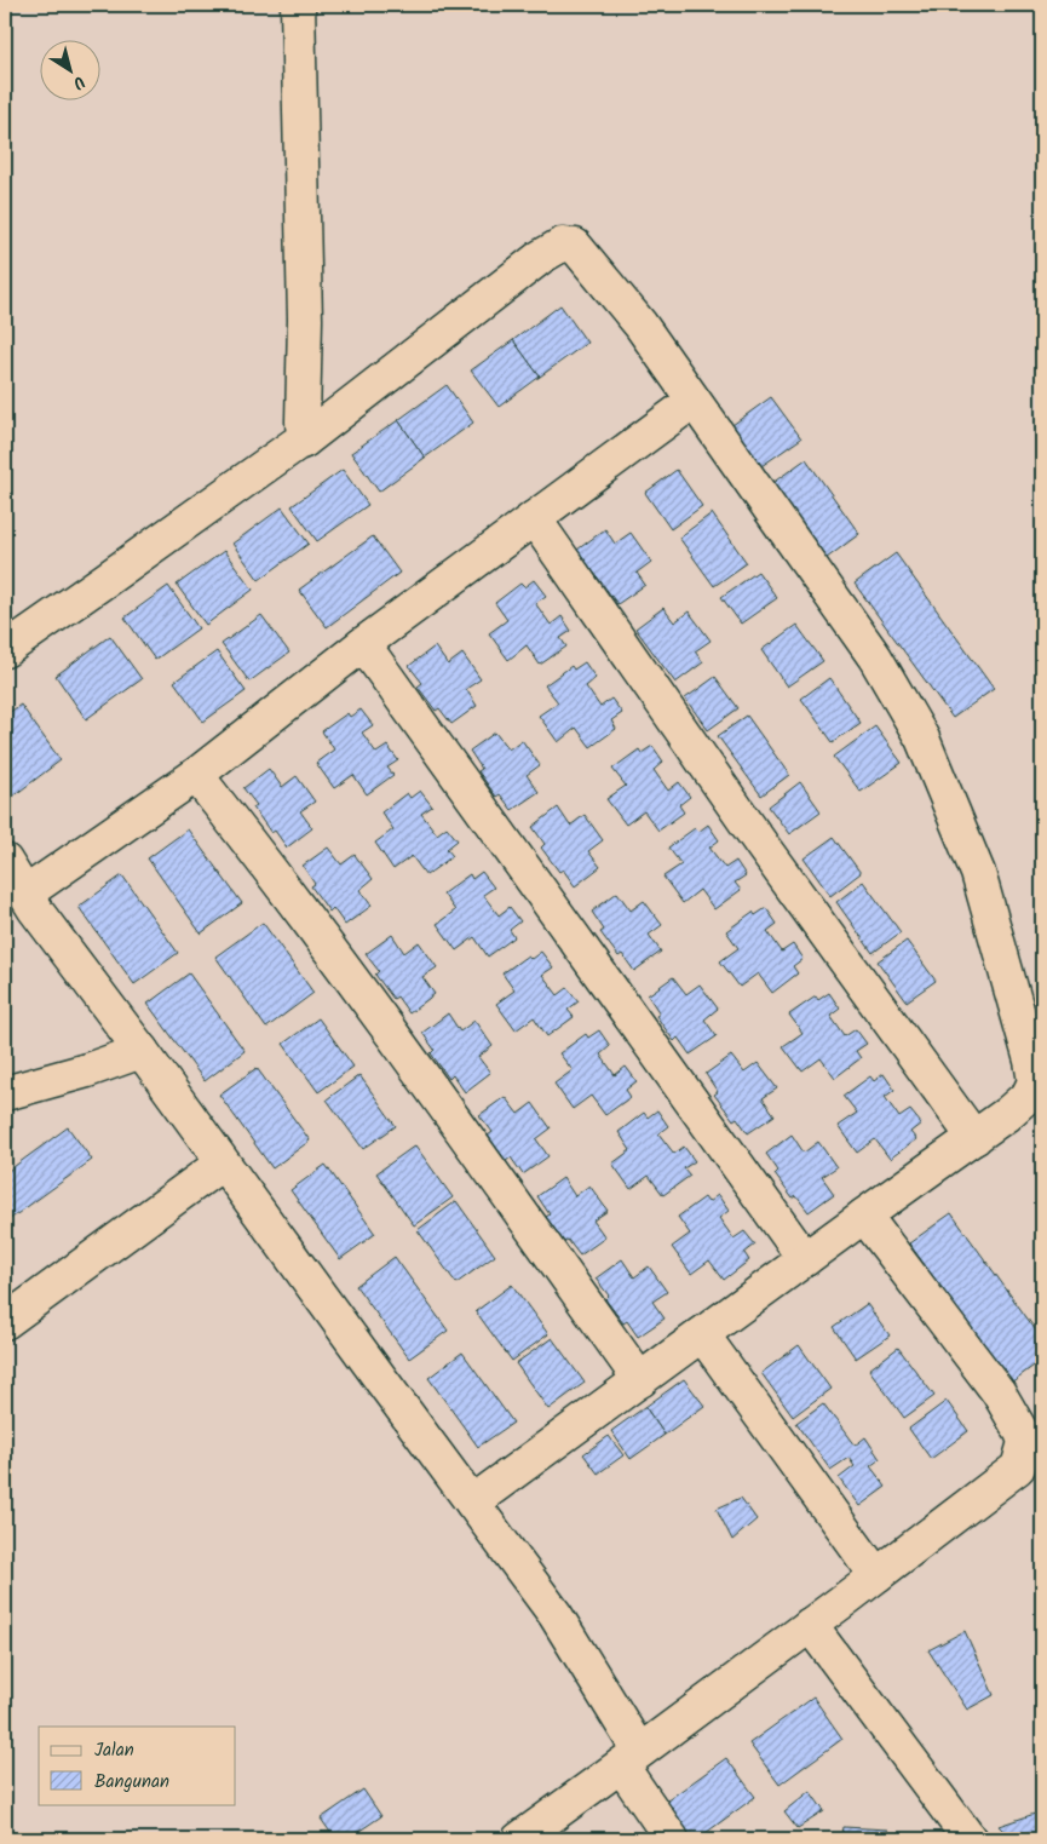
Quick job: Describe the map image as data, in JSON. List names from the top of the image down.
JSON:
{
  "legend": ["Jalan", "Bangunan"],
  "north": "bottom right"
}
